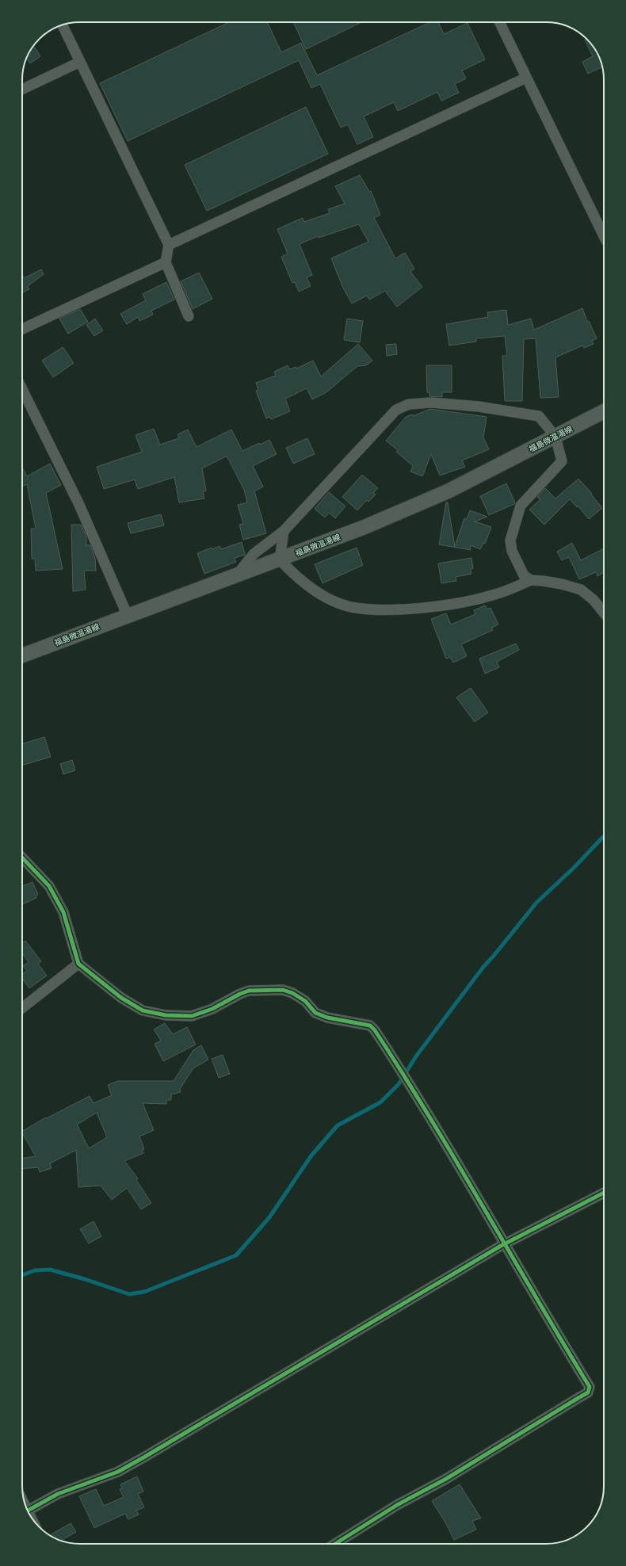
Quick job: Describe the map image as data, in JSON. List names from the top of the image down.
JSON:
{
  "streets": {
    "main road": ["福島微温湯線"]
  }
}
